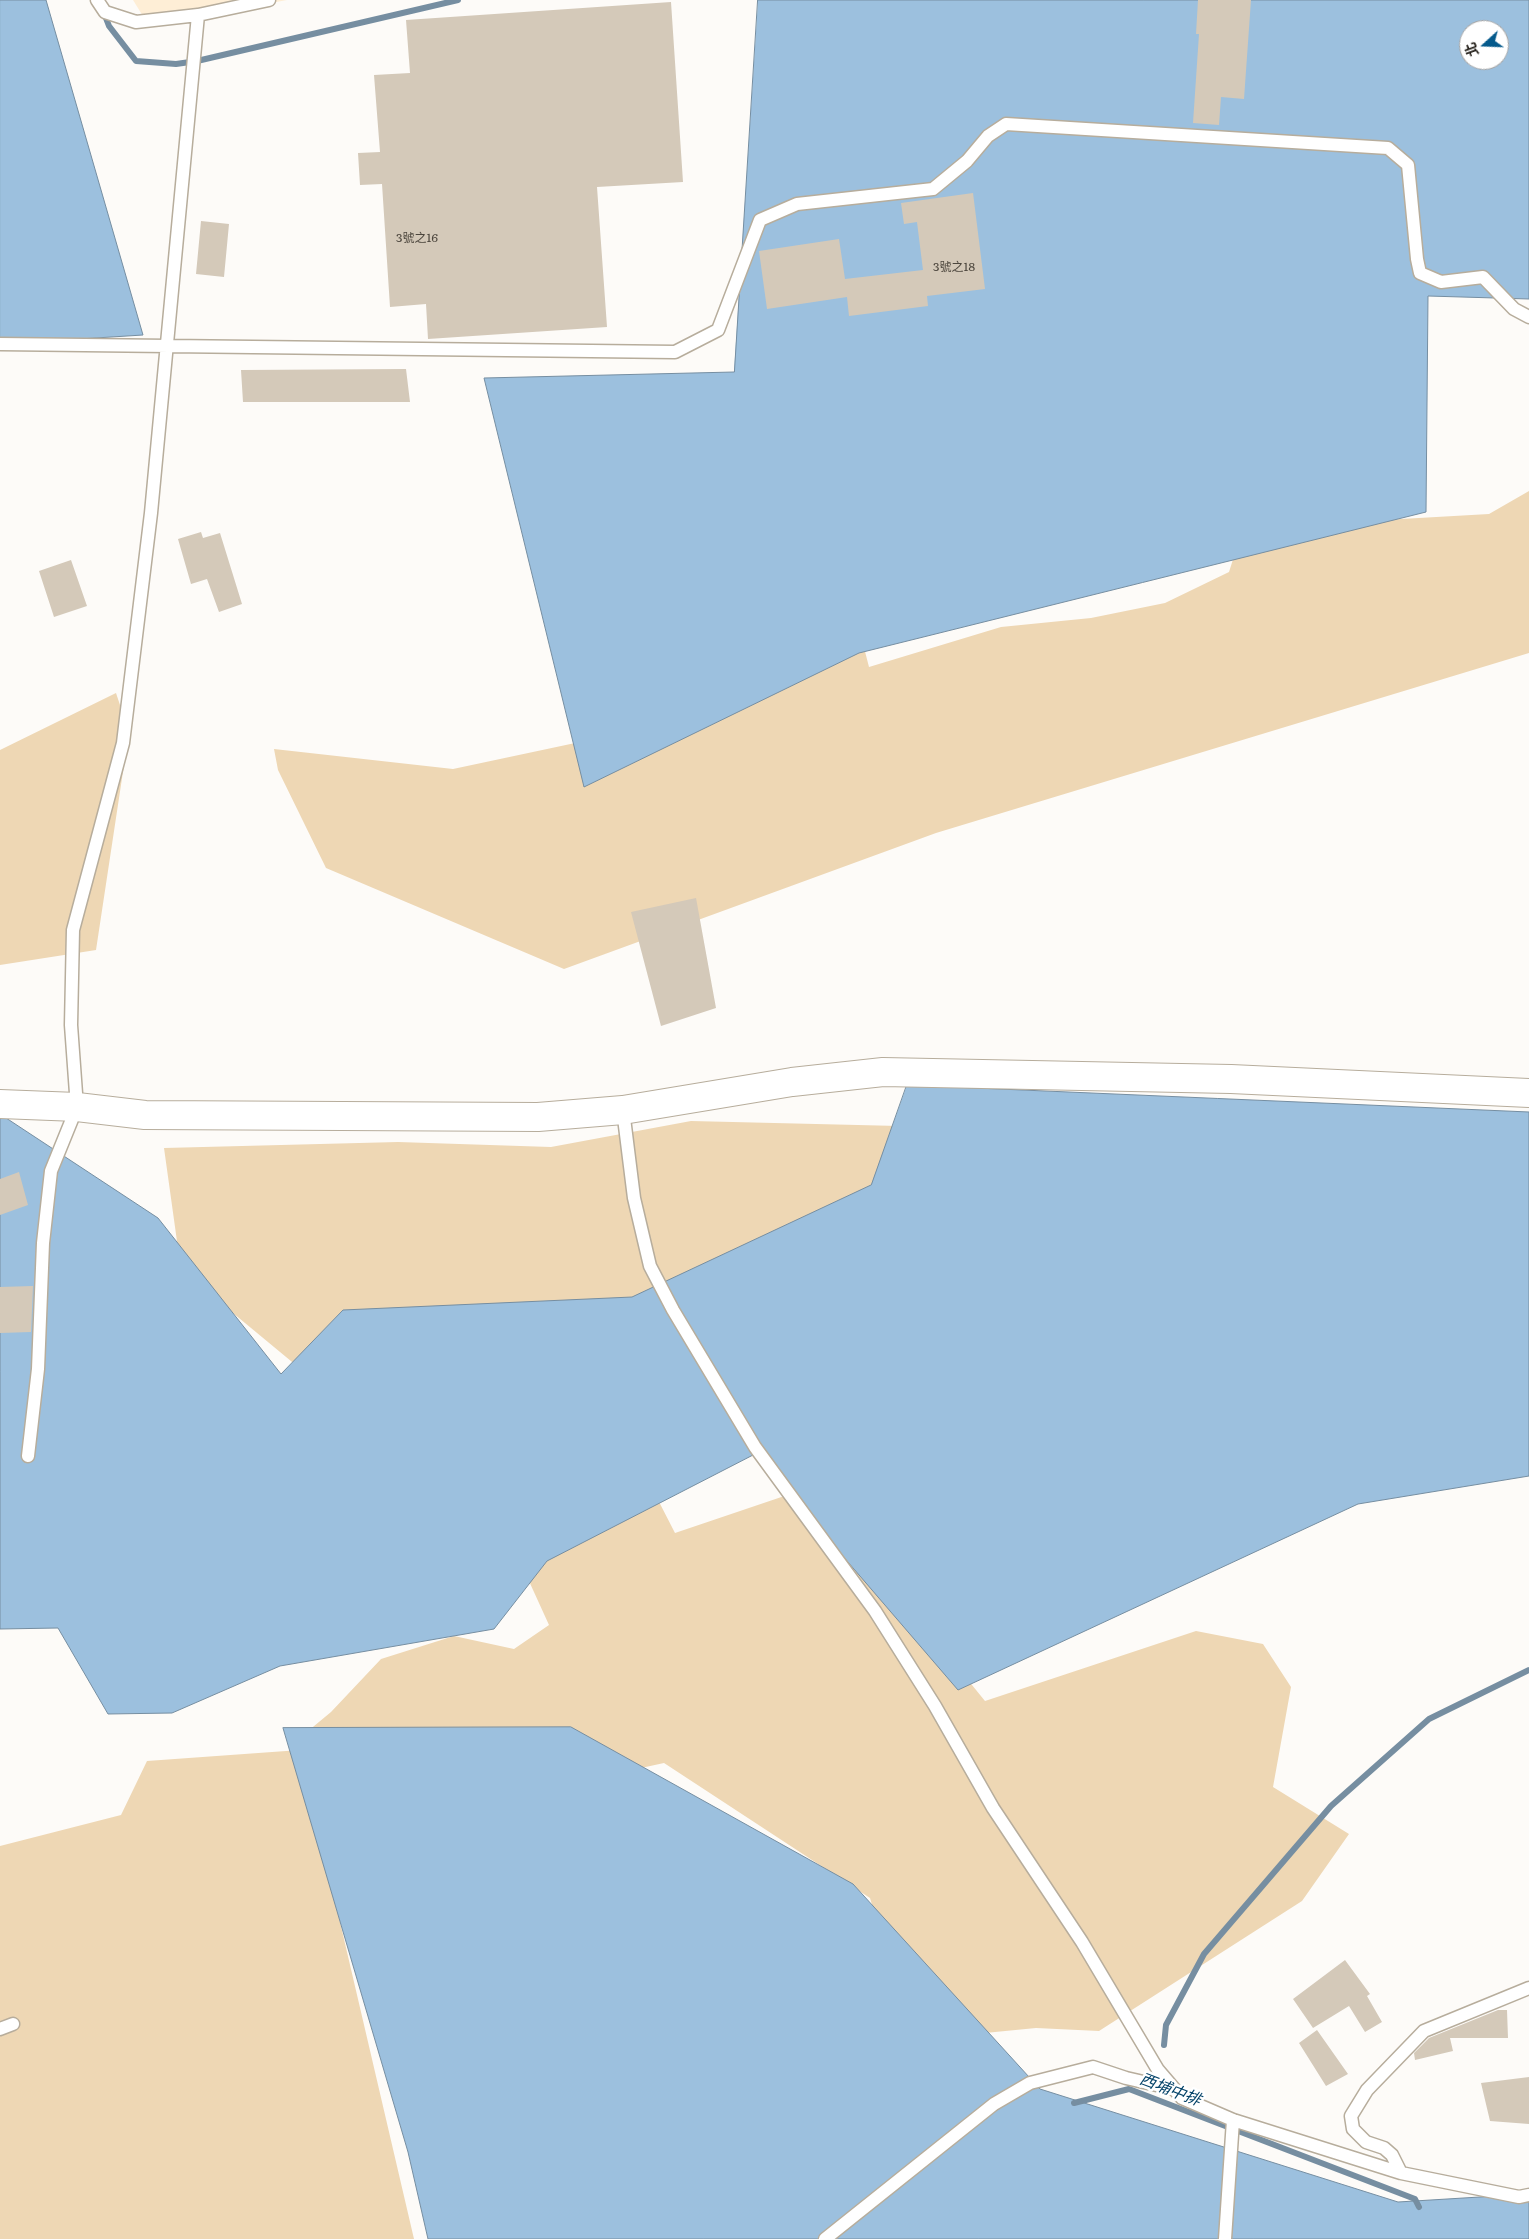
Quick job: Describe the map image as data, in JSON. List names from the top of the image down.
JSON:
{
  "water": ["西埔中排"],
  "house_numbers": ["3號之16", "3號之18"],
  "north": "left"
}
